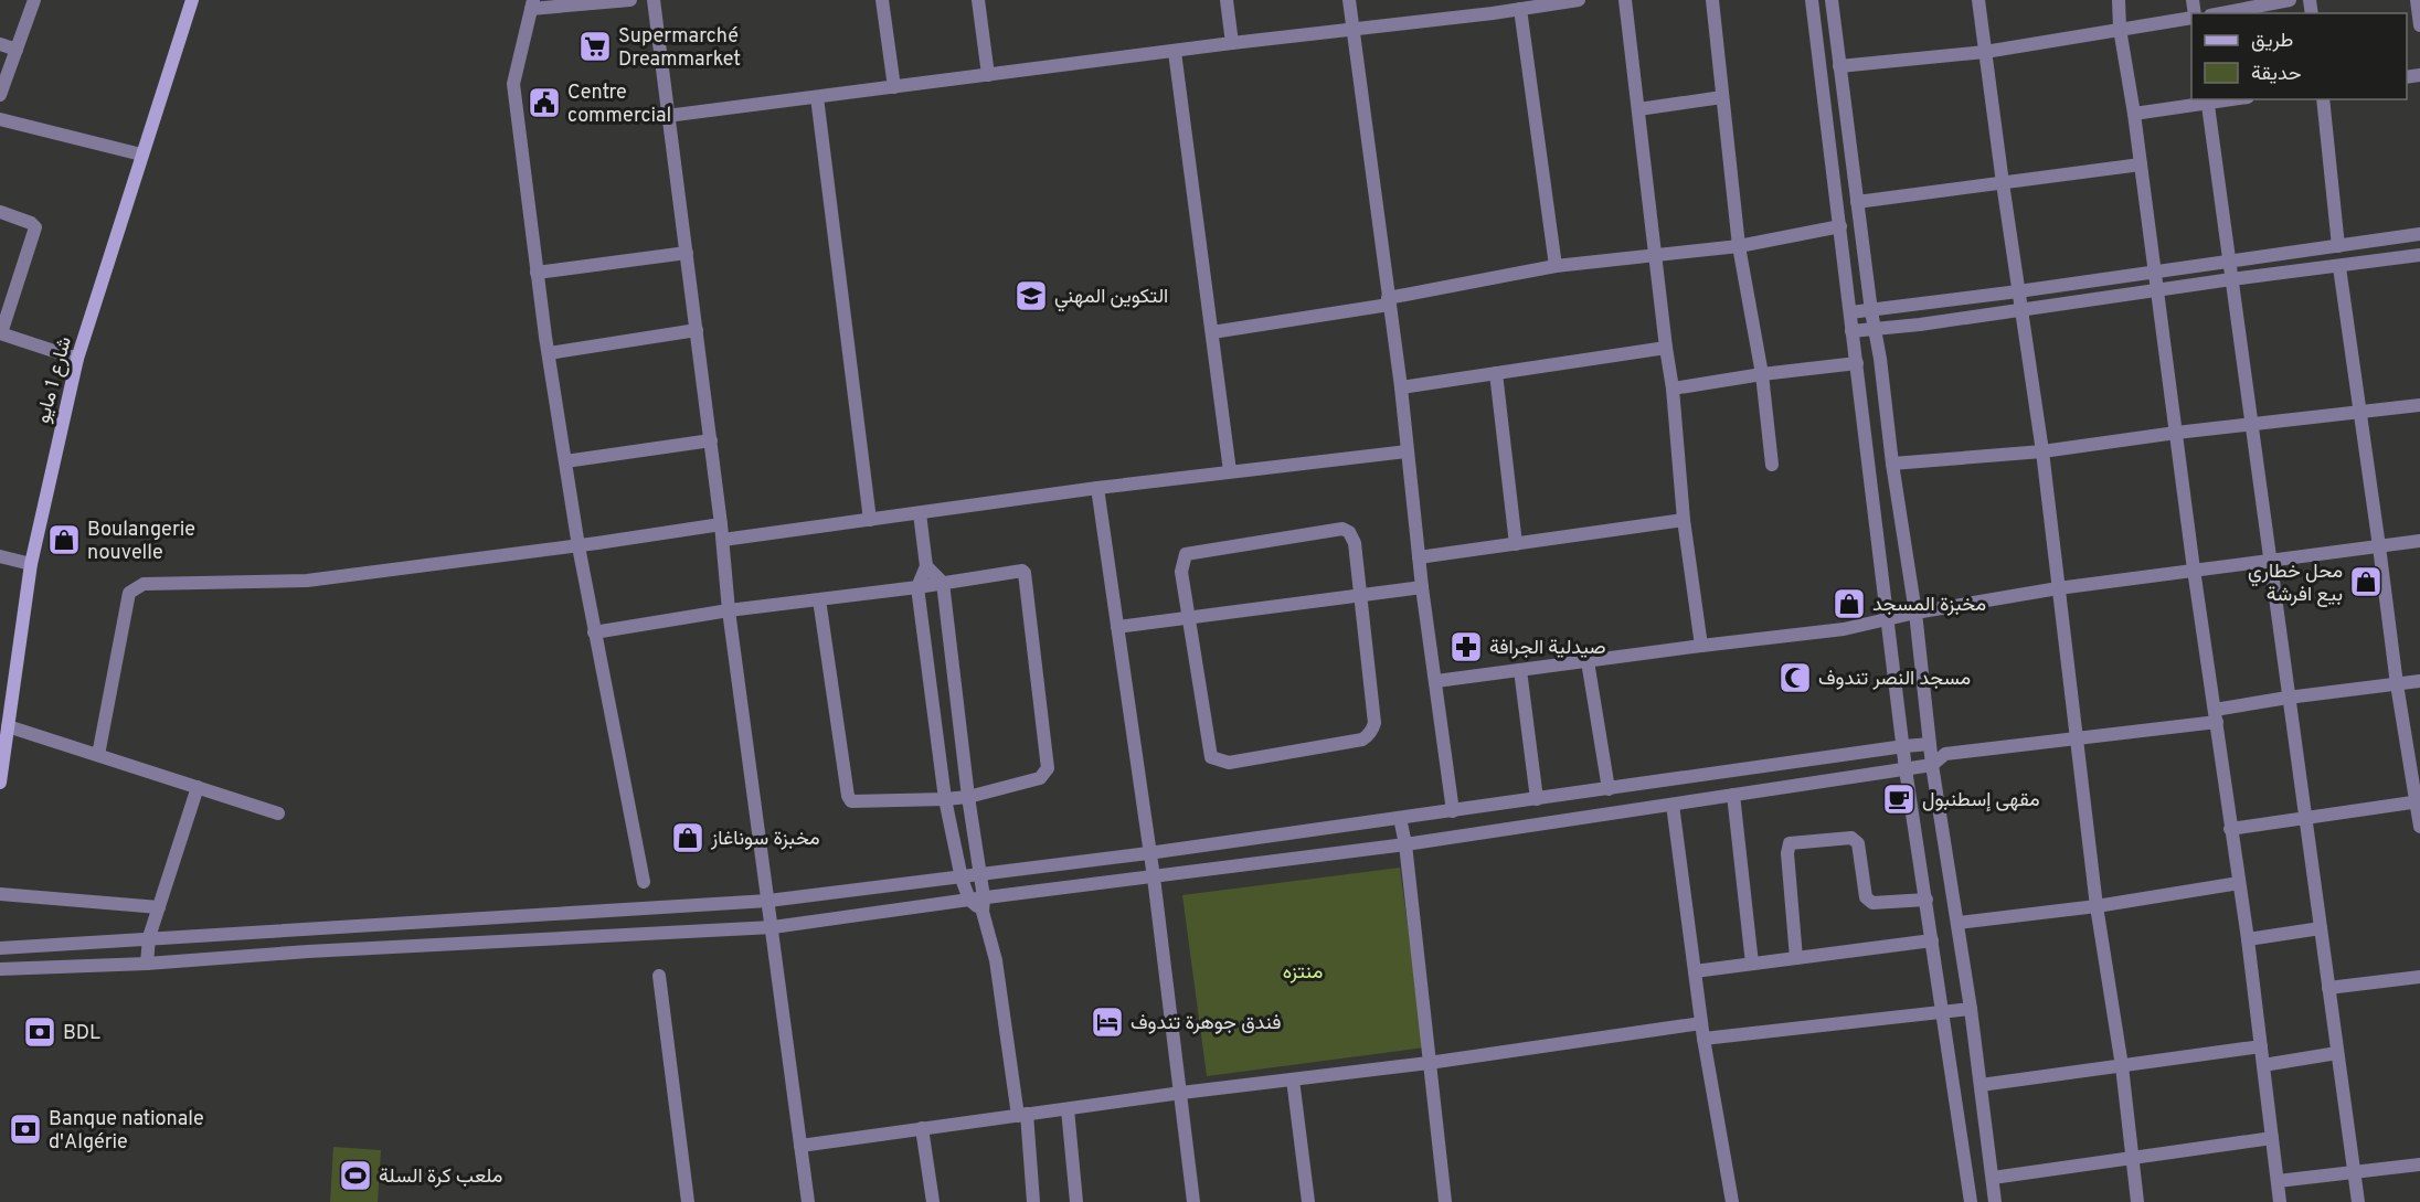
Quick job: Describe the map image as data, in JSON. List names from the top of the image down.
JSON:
{
  "streets": {
    "main road": ["شارع 1 مايو"]
  },
  "parks": ["منتزه"],
  "places": {
    "supermarket": ["Supermarché Dreammarket"],
    "public building": ["Centre commercial"],
    "school or university": ["التكوين المهني"],
    "shop": [
      "Boulangerie nouvelle",
      "محل خطاري بيع افرشة",
      "مخبزة المسجد",
      "مخبزة سوناغاز"
    ],
    "pharmacy": ["صيدلية الجرافة"],
    "mosque": ["مسجد النصر تندوف"],
    "cafe": ["مقهى إسطنبول"],
    "hotel": ["فندق جوهرة تندوف"],
    "bank": ["BDL", "Banque nationale d'Algérie"],
    "sports": ["ملعب كرة السلة"]
  },
  "legend": ["طريق", "حديقة"]
}
